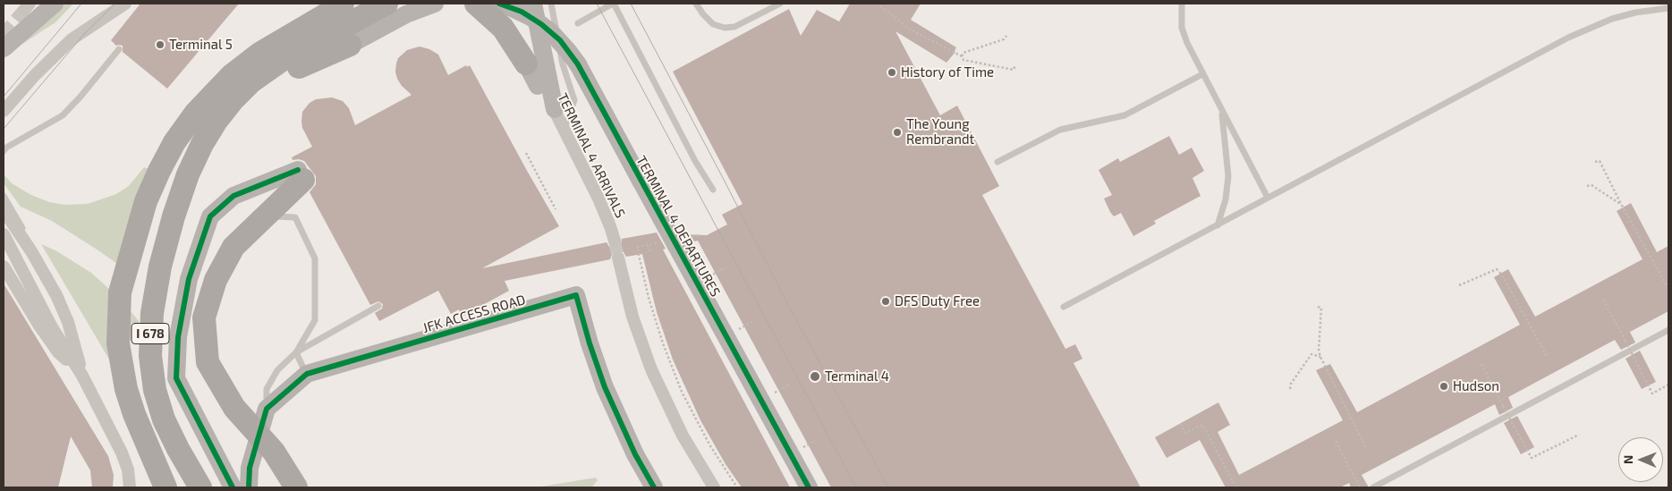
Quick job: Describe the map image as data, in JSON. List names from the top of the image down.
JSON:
{
  "streets": {
    "highway": ["I 678"],
    "street": ["TERMINAL 4 ARRIVALS", "TERMINAL 4 DEPARTURES", "JFK ACCESS ROAD"]
  },
  "places": [
    "Terminal 5",
    "History of Time",
    "The Young Rembrandt",
    "DFS Duty Free",
    "Terminal 4",
    "Hudson"
  ],
  "north": "left"
}
